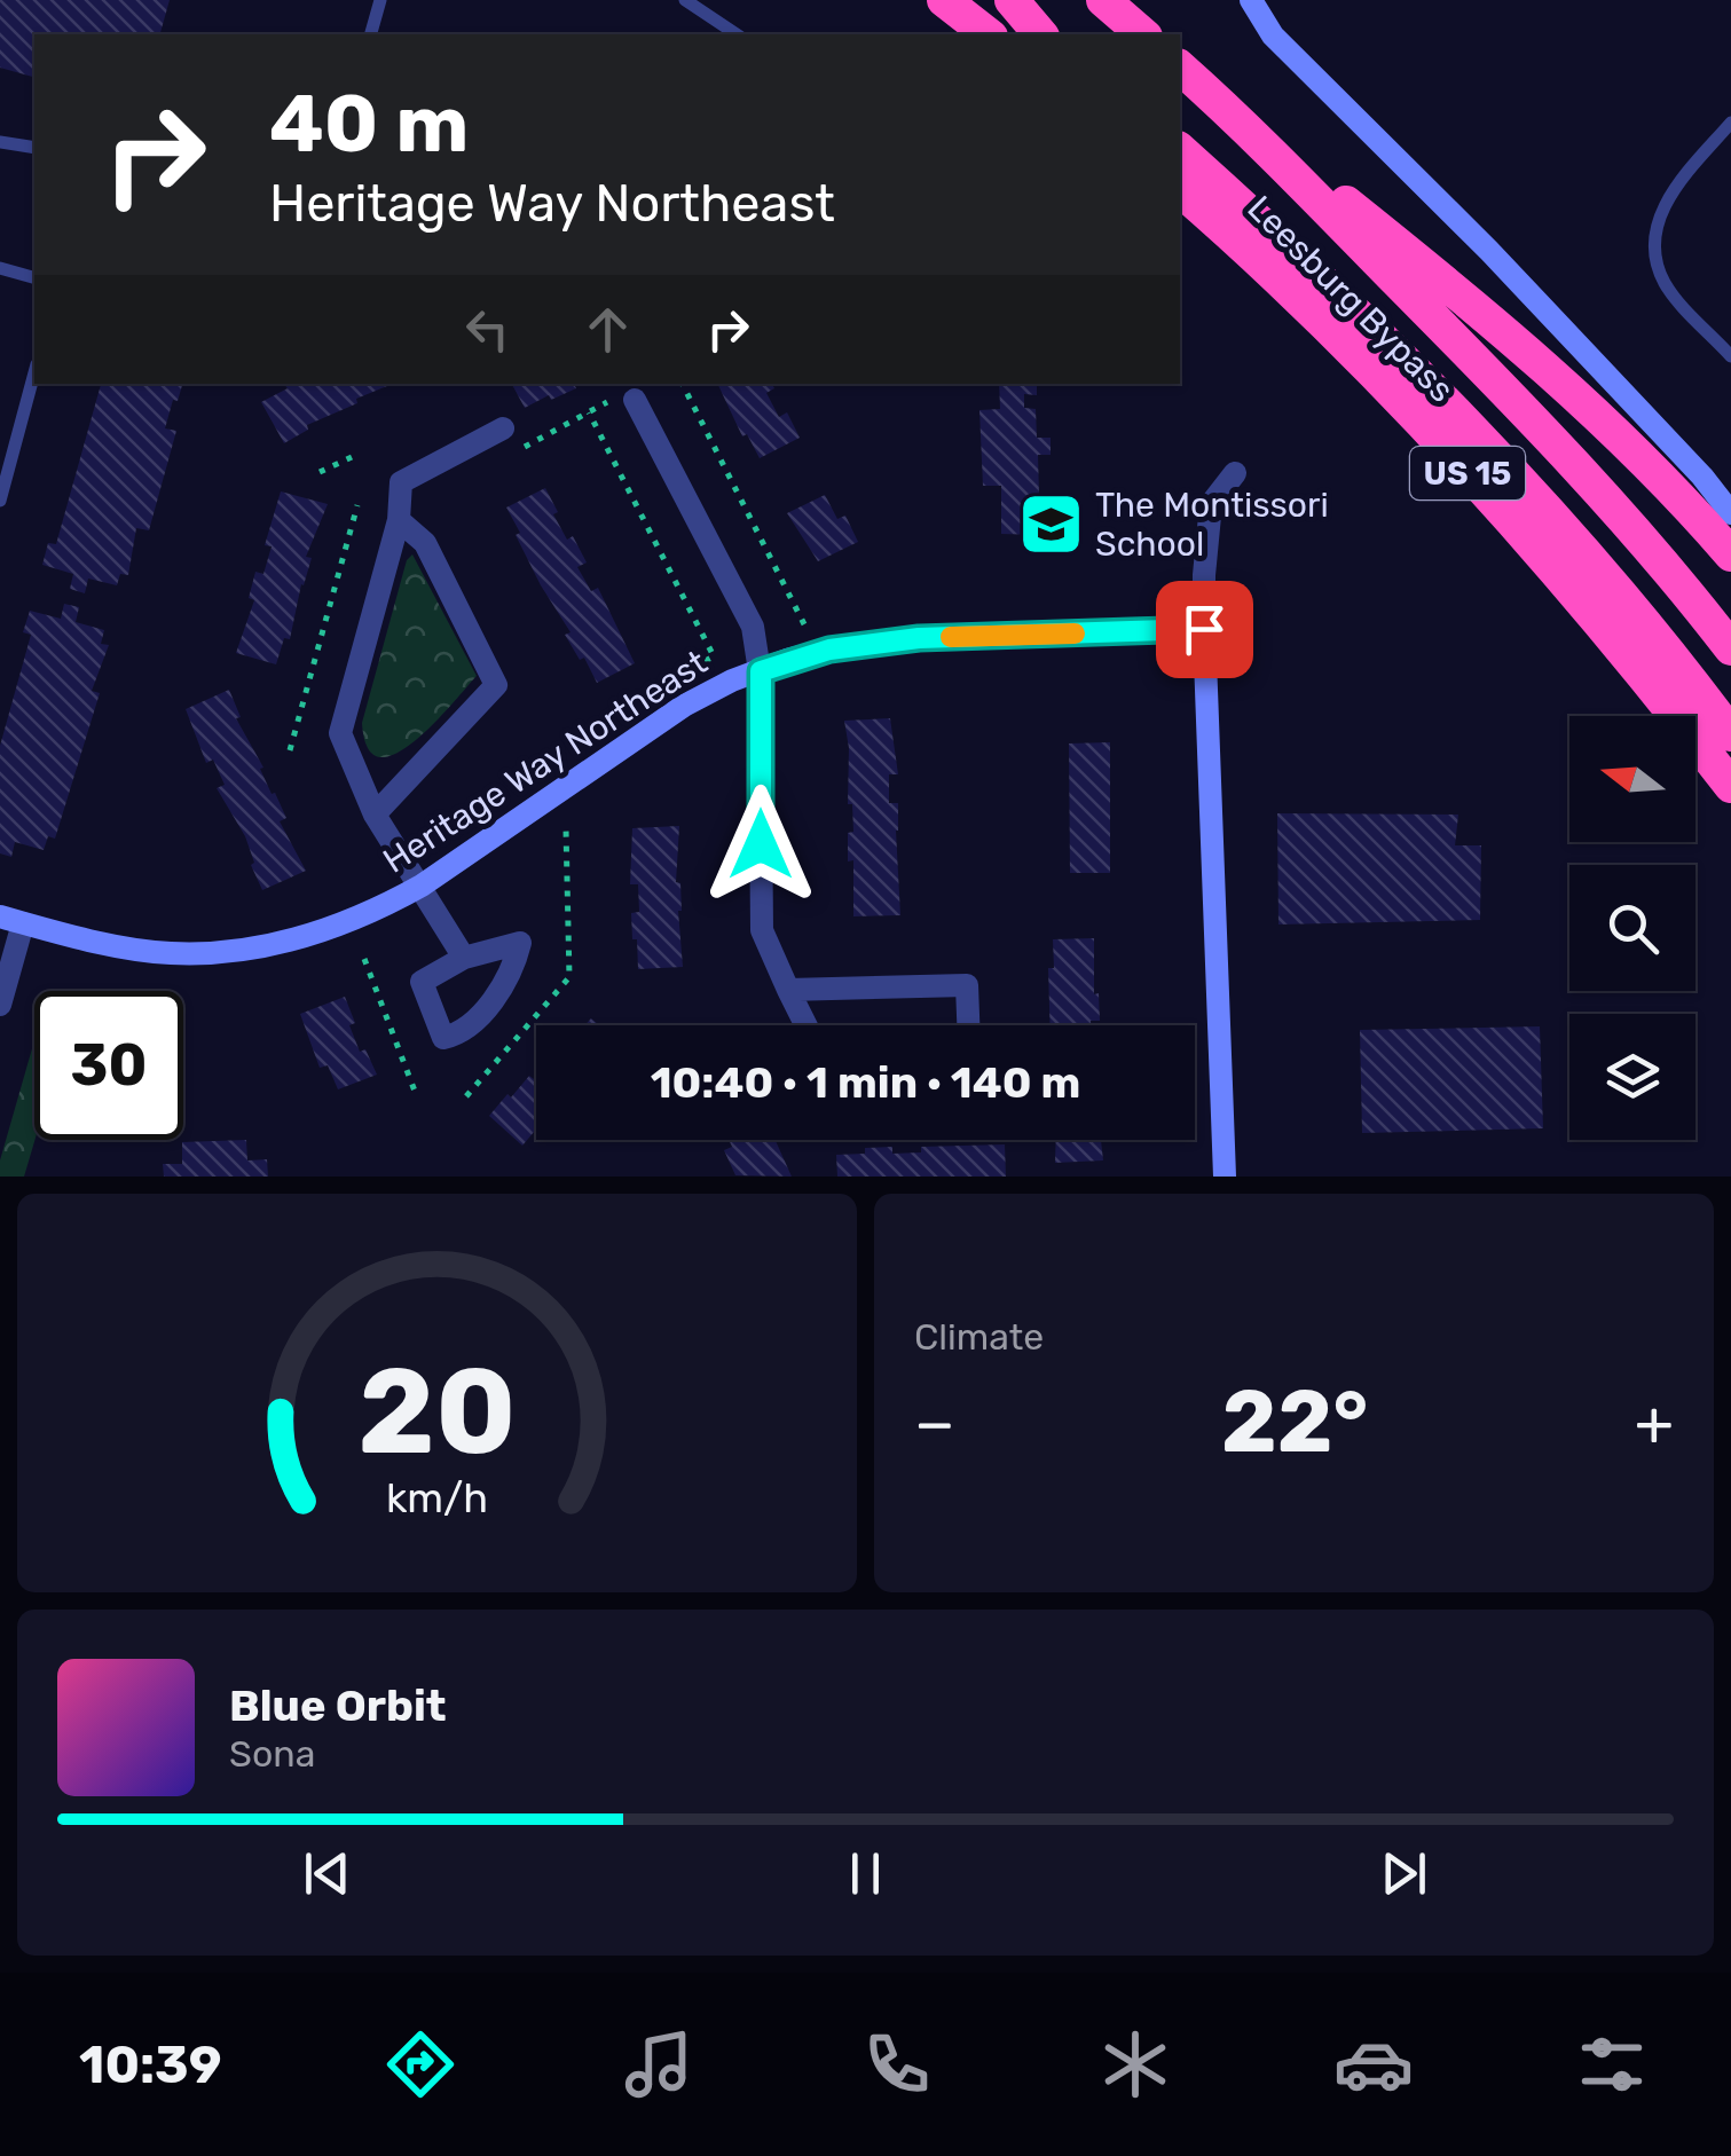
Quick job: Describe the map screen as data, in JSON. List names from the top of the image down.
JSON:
{
  "streets": {
    "highway": ["Leesburg Bypass", "US 15"],
    "street": ["Heritage Way Northeast"]
  },
  "places": {
    "school or university": ["The Montissori School"]
  },
  "north": "left",
  "page": {
    "turn": ["40 m", "Heritage Way Northeast"],
    "limit": "30",
    "trip": "10:40 · 1 min · 140 m",
    "tile": "Climate",
    "heat": ["−", "22°", "+"],
    "song": ["Blue Orbit", "Sona"],
    "tabs": "10:39",
    "gauge": ["20", "km/h"]
  }
}
